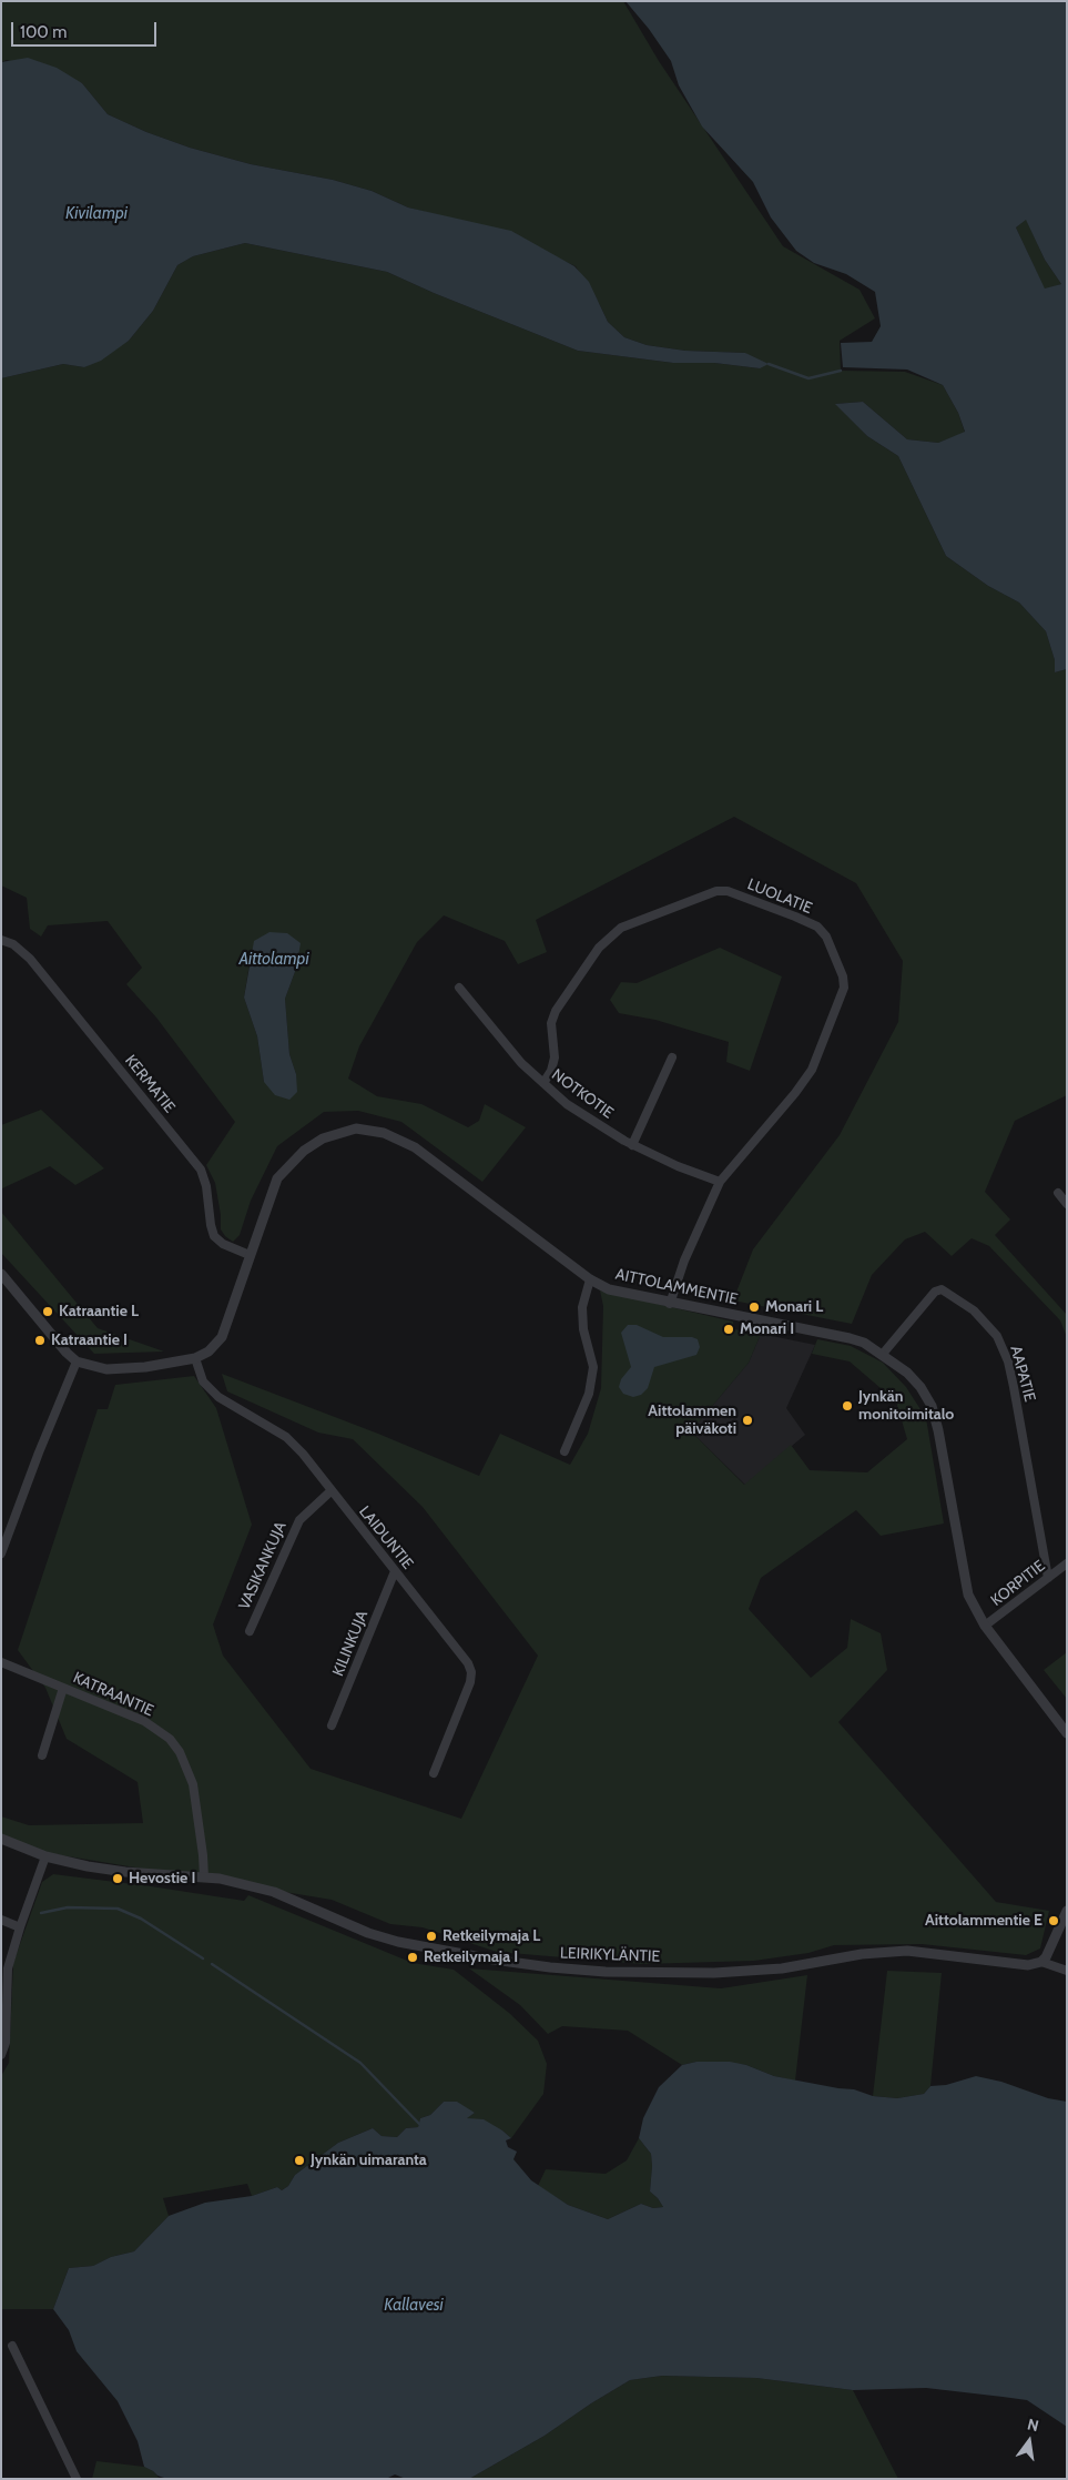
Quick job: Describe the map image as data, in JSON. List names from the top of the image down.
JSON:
{
  "streets": {
    "street": [
      "LUOLATIE",
      "KERMATIE",
      "NOTKOTIE",
      "AITTOLAMMENTIE",
      "AAPATIE",
      "LAIDUNTIE",
      "VASIKANKUJA",
      "KORPITIE",
      "KILINKUJA",
      "KATRAANTIE",
      "LEIRIKYLÄNTIE"
    ]
  },
  "crossings": [
    ["LUOLATIE", "NOTKOTIE"],
    ["LUOLATIE", "AITTOLAMMENTIE"],
    ["KERMATIE", "AITTOLAMMENTIE"],
    ["AITTOLAMMENTIE", "AAPATIE"],
    ["AITTOLAMMENTIE", "LAIDUNTIE"],
    ["AITTOLAMMENTIE", "KORPITIE"],
    ["AAPATIE", "KORPITIE"],
    ["LAIDUNTIE", "VASIKANKUJA"],
    ["LAIDUNTIE", "KILINKUJA"],
    ["KATRAANTIE", "LEIRIKYLÄNTIE"]
  ],
  "water": ["Kivilampi", "Aittolampi", "Kallavesi"],
  "places": [
    "Monari L",
    "Katraantie L",
    "Monari I",
    "Katraantie I",
    "Jynkän monitoimitalo",
    "Aittolammen päiväkoti",
    "Hevostie I",
    "Aittolammentie E",
    "Retkeilymaja L",
    "Retkeilymaja I",
    "Jynkän uimaranta"
  ],
  "scale_bar": "100 m",
  "north": "top"
}
